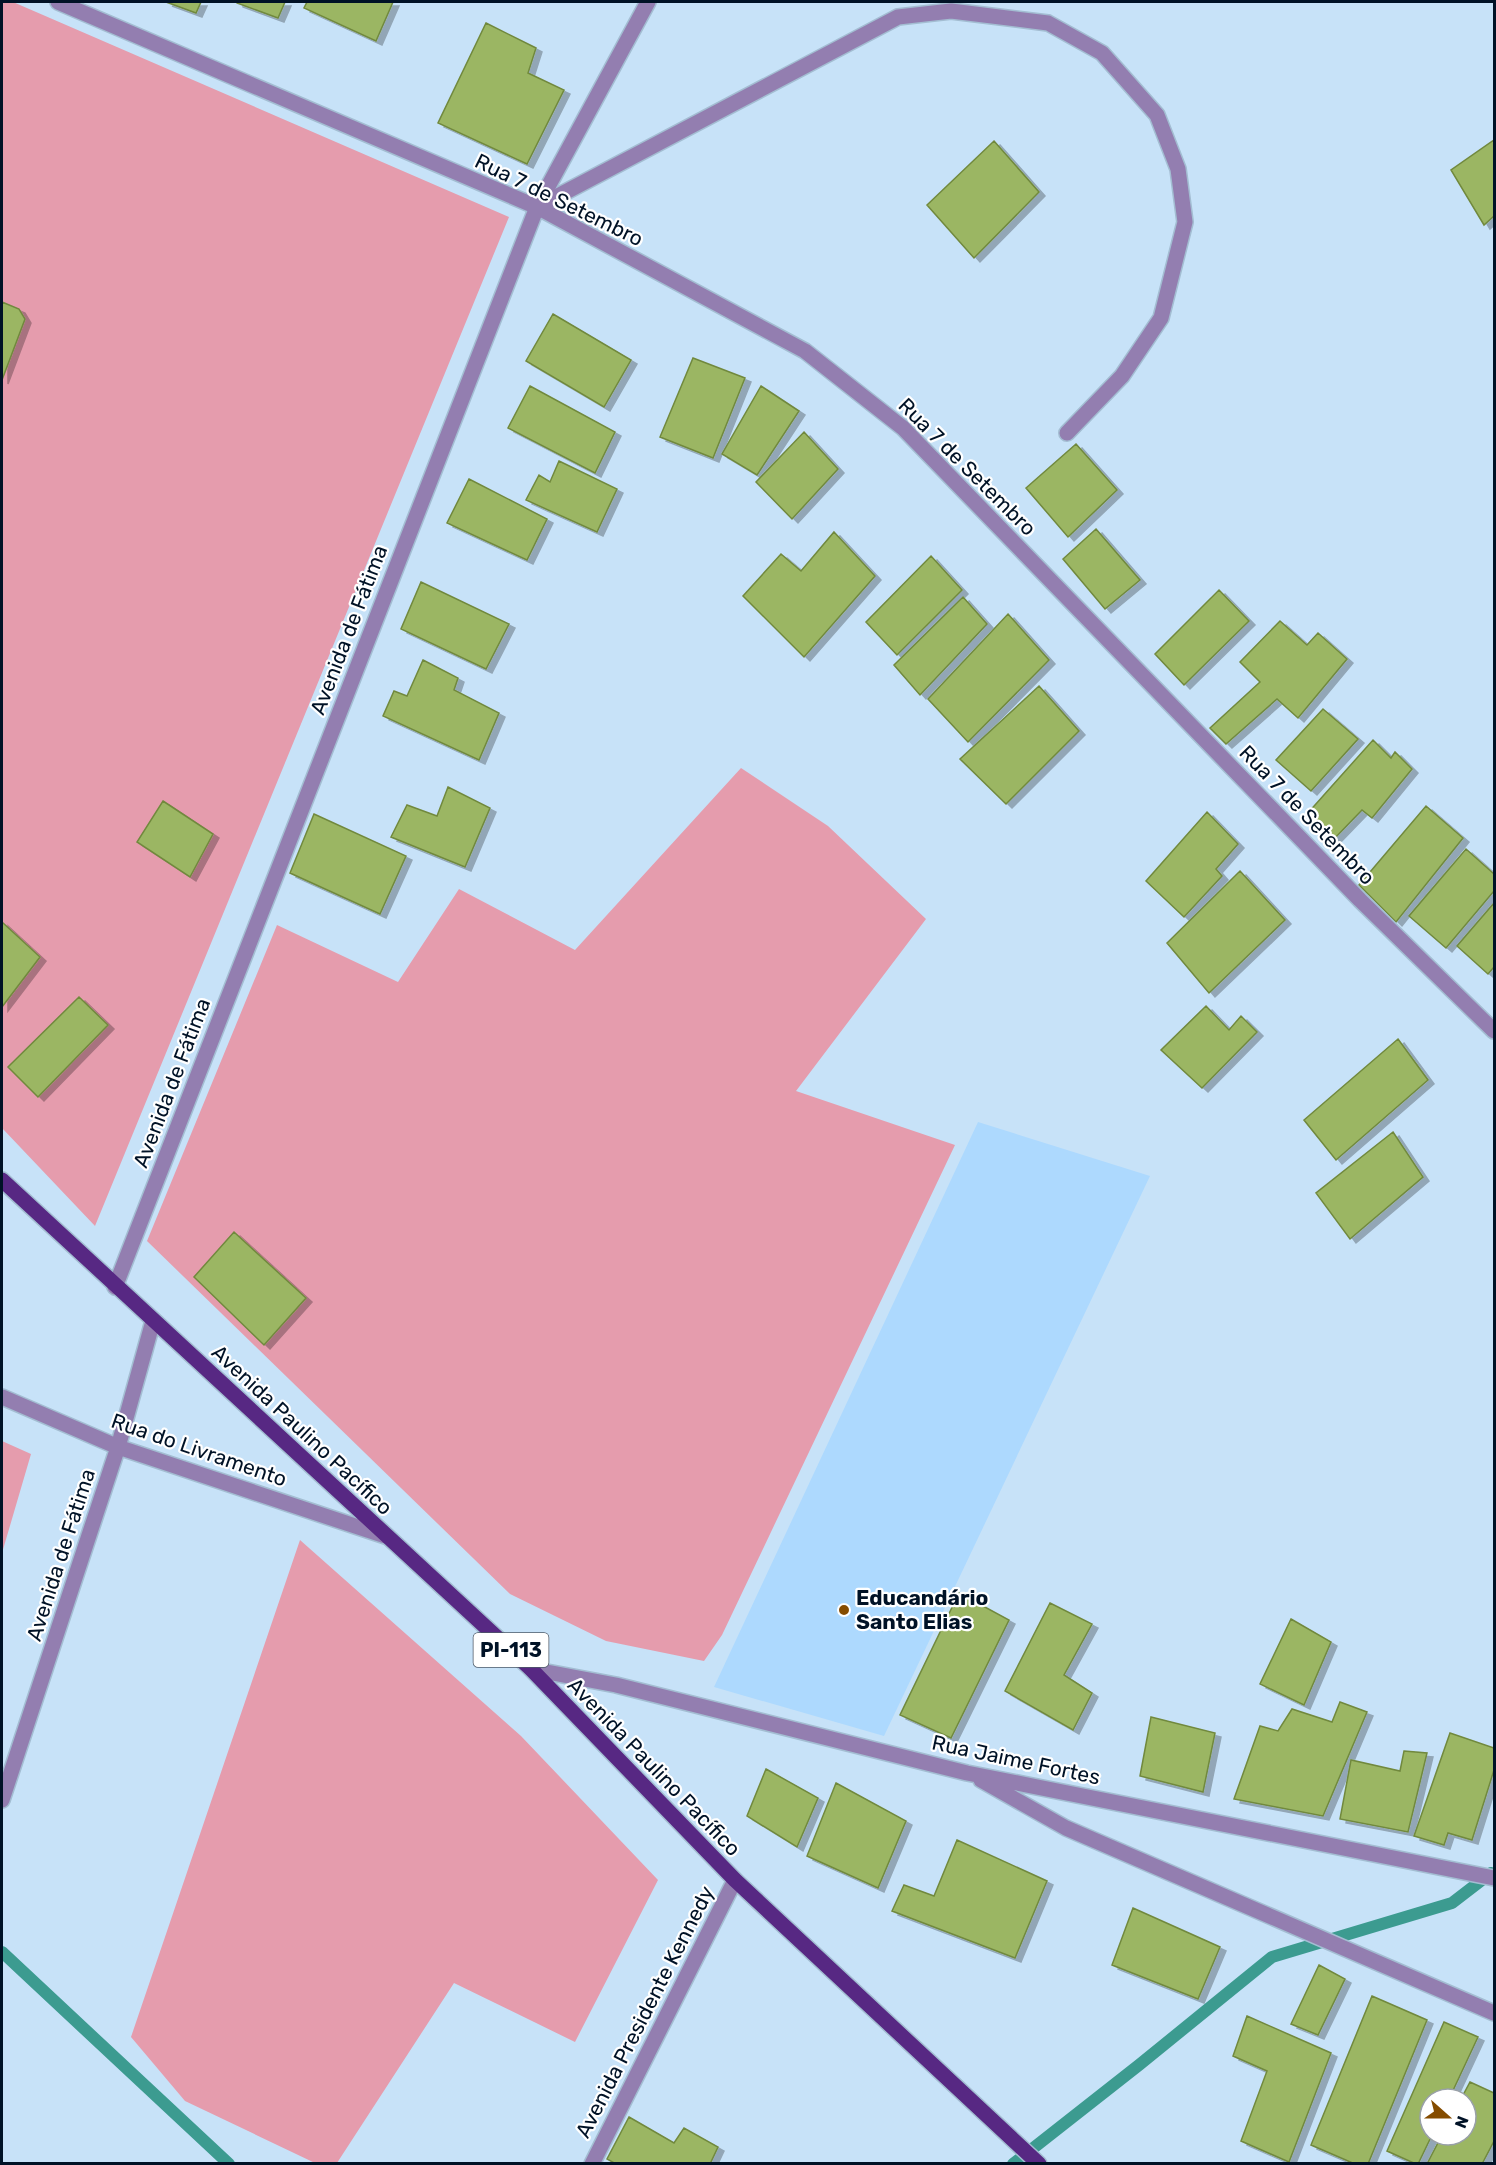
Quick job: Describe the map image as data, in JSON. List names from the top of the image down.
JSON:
{
  "streets": {
    "main road": ["Avenida Paulino Pacífico", "PI-113"],
    "street": [
      "Rua 7 de Setembro",
      "Avenida de Fátima",
      "Rua do Livramento",
      "Rua Jaime Fortes",
      "Avenida Presidente Kennedy"
    ]
  },
  "crossings": [
    ["Rua 7 de Setembro", "Avenida de Fátima"],
    ["Avenida de Fátima", "Avenida Paulino Pacífico"],
    ["Avenida de Fátima", "Rua do Livramento"],
    ["Avenida Paulino Pacífico", "Rua do Livramento"],
    ["Avenida Paulino Pacífico", "Rua Jaime Fortes"],
    ["Avenida Paulino Pacífico", "Avenida Presidente Kennedy"]
  ],
  "places": ["Educandário Santo Elias"],
  "north": "right"
}
